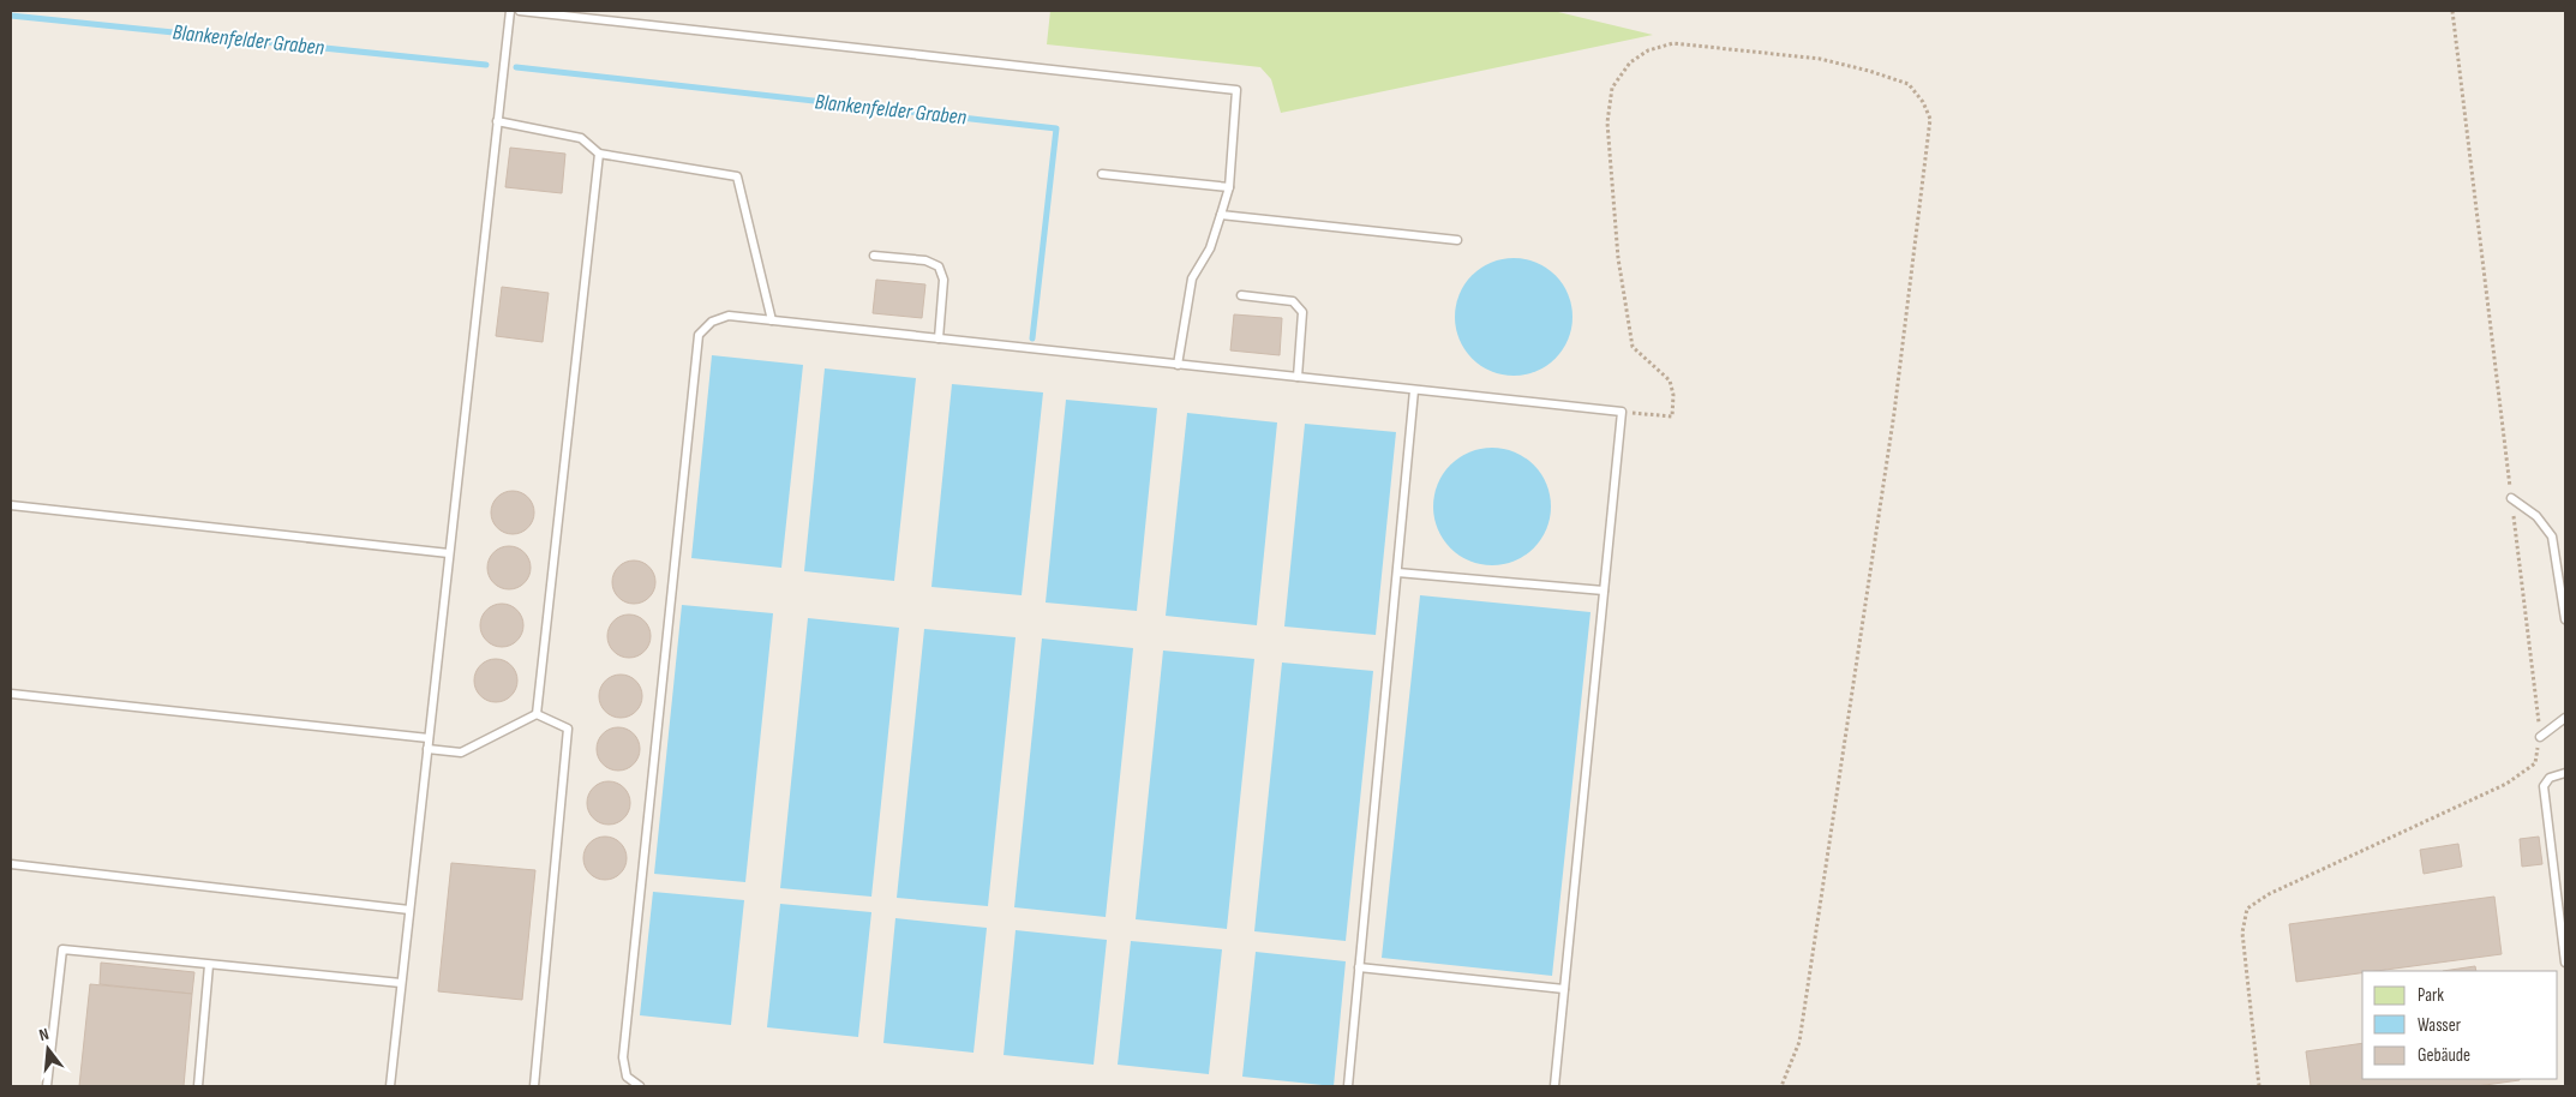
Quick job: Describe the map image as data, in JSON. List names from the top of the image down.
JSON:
{
  "water": ["Blankenfelder Graben"],
  "legend": ["Park", "Wasser", "Gebäude"],
  "north": "top"
}
